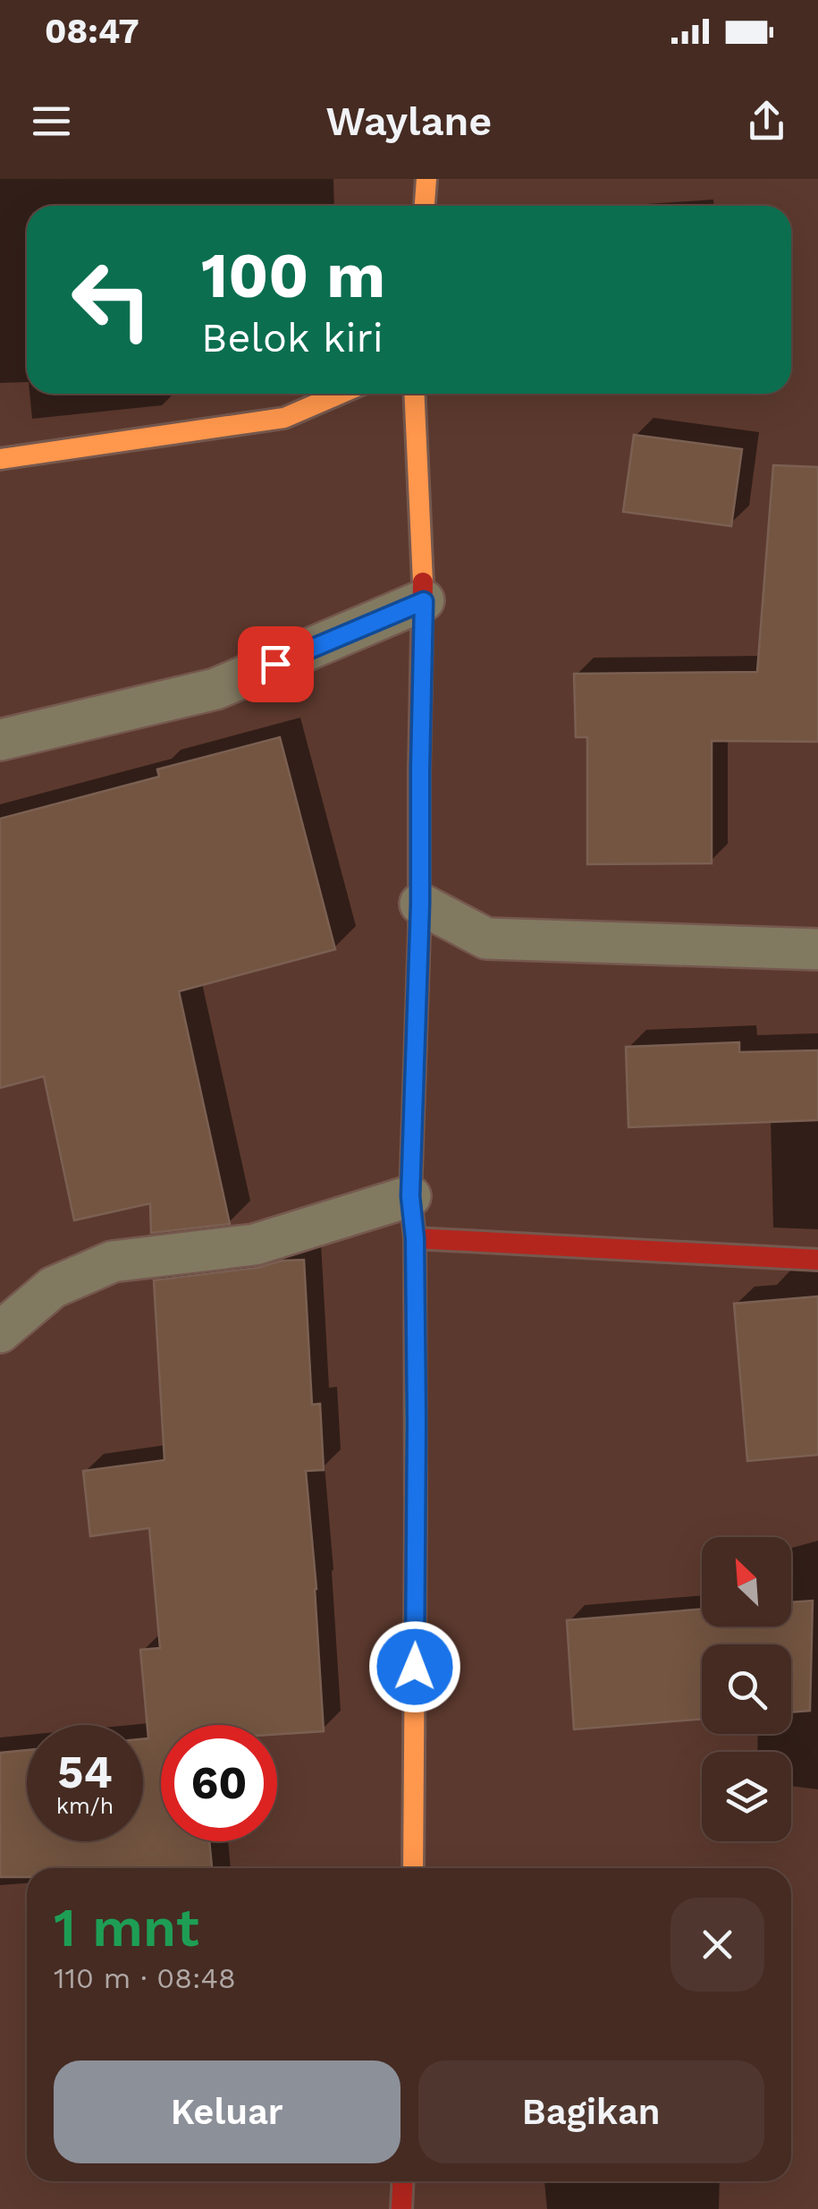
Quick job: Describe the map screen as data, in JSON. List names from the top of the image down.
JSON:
{
  "north": "top left",
  "page": {
    "status": "08:47",
    "header": "Waylane",
    "turn": ["100 m", "Belok kiri"],
    "speed": "54 km/h",
    "limit": "60",
    "heading": ["1 mnt", "110 m · 08:48"],
    "buttons": ["Keluar", "Bagikan"]
  }
}
